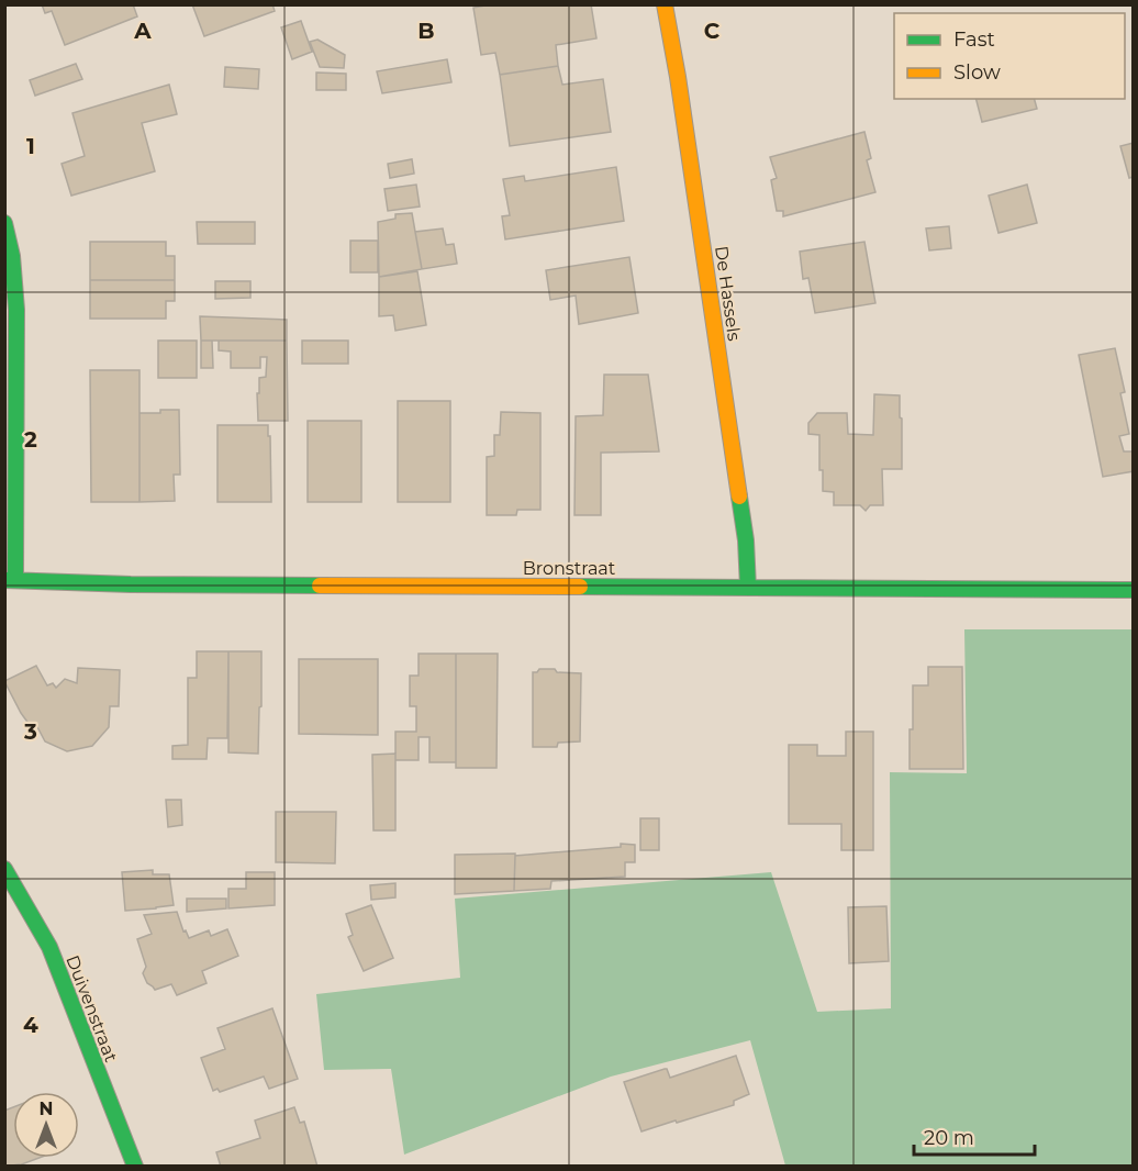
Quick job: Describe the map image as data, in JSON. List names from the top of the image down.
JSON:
{
  "streets": {
    "street": ["De Hassels", "Bronstraat", "Duivenstraat"]
  },
  "crossings": [
    ["De Hassels", "Bronstraat"]
  ],
  "legend": ["Fast", "Slow"],
  "scale_bar": "20 m",
  "north": "top",
  "grid": {
    "columns": ["A", "B", "C"],
    "rows": [
      "1",
      "2",
      "3",
      "4"
    ]
  }
}
